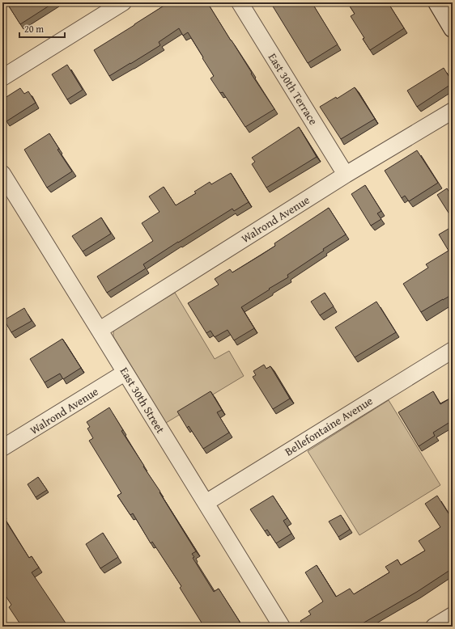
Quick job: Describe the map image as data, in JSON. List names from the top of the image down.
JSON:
{
  "streets": {
    "street": [
      "East 30th Terrace",
      "Walrond Avenue",
      "East 30th Street",
      "Bellefontaine Avenue"
    ]
  },
  "crossings": [
    ["East 30th Terrace", "Walrond Avenue"],
    ["Walrond Avenue", "East 30th Street"],
    ["East 30th Street", "Bellefontaine Avenue"]
  ],
  "scale_bar": "20 m"
}
